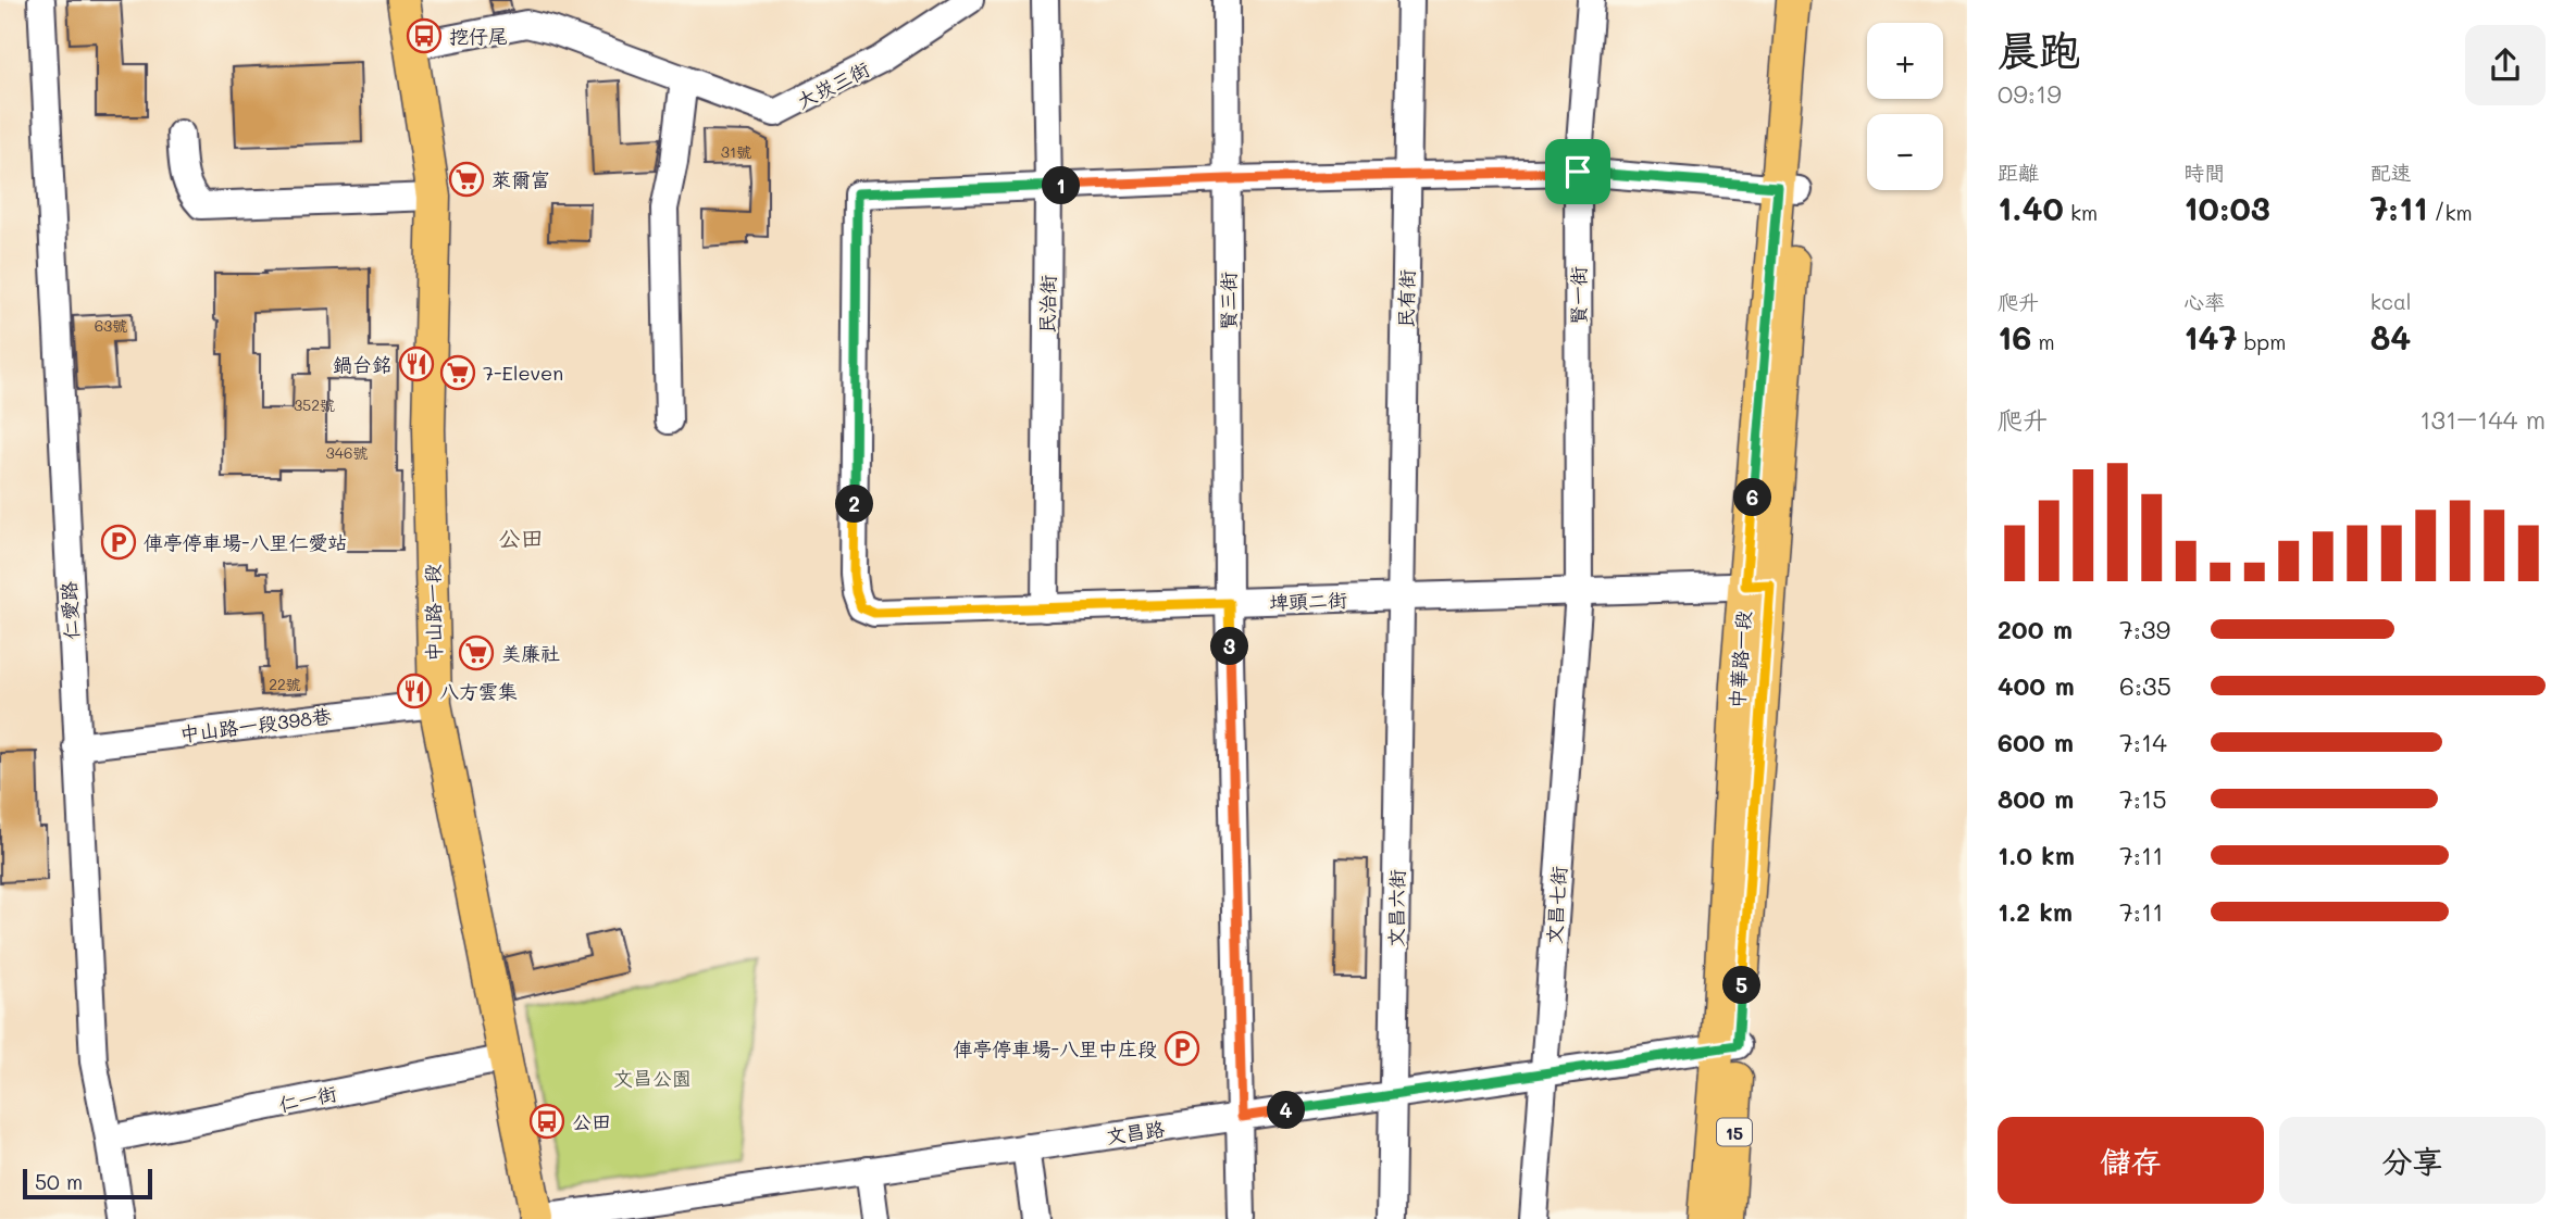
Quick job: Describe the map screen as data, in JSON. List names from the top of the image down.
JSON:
{
  "streets": {
    "main road": ["中山路一段", "中華路一段", "15"],
    "street": [
      "大崁三街",
      "賢一街",
      "民有街",
      "賢三街",
      "民治街",
      "埤頭二街",
      "仁愛路",
      "中山路一段398巷",
      "文昌七街",
      "文昌六街",
      "仁一街",
      "文昌路"
    ]
  },
  "crossings": [
    ["大崁三街", "中山路一段"],
    ["賢一街", "埤頭二街"],
    ["賢一街", "文昌七街"],
    ["民有街", "埤頭二街"],
    ["民有街", "文昌六街"],
    ["賢三街", "埤頭二街"],
    ["賢三街", "文昌路"],
    ["民治街", "埤頭二街"],
    ["埤頭二街", "中華路一段"],
    ["埤頭二街", "文昌七街"],
    ["埤頭二街", "文昌六街"],
    ["仁愛路", "中山路一段398巷"],
    ["仁愛路", "仁一街"],
    ["中山路一段", "中山路一段398巷"],
    ["中山路一段", "仁一街"],
    ["中山路一段", "文昌路"],
    ["中華路一段", "文昌路"],
    ["中華路一段", "15"],
    ["文昌七街", "文昌路"],
    ["文昌六街", "文昌路"],
    ["文昌路", "15"]
  ],
  "districts": ["公田"],
  "parks": ["文昌公園"],
  "places": {
    "bus stop": ["挖仔尾", "公田"],
    "supermarket": ["萊爾富", "7-Eleven", "美廉社"],
    "restaurant": ["鍋台銘", "八方雲集"],
    "parking": ["俥亭停車場-八里仁愛站", "俥亭停車場-八里中庄段"]
  },
  "house_numbers": [
    "31號",
    "63號",
    "352號",
    "346號",
    "22號"
  ],
  "scale_bar": "50 m",
  "page": {
    "heading": ["晨跑", "09:19"],
    "map_buttons": ["+", "−"],
    "stats": [
      ["距離", "1.40 km"],
      ["時間", "10:03"],
      ["配速", "7:11 /km"],
      ["爬升", "16 m"],
      ["心率", "147 bpm"],
      ["kcal", "84"]
    ],
    "pins": [
      "1",
      "6",
      "2",
      "3",
      "5",
      "4"
    ],
    "chart": ["爬升", "131–144 m"],
    "list": [
      {
        "name": "200 m",
        "note": "7:39"
      },
      {
        "name": "400 m",
        "note": "6:35"
      },
      {
        "name": "600 m",
        "note": "7:14"
      },
      {
        "name": "800 m",
        "note": "7:15"
      },
      {
        "name": "1.0 km",
        "note": "7:11"
      },
      {
        "name": "1.2 km",
        "note": "7:11"
      }
    ],
    "buttons": ["儲存", "分享"],
    "scale": "50 m"
  }
}
